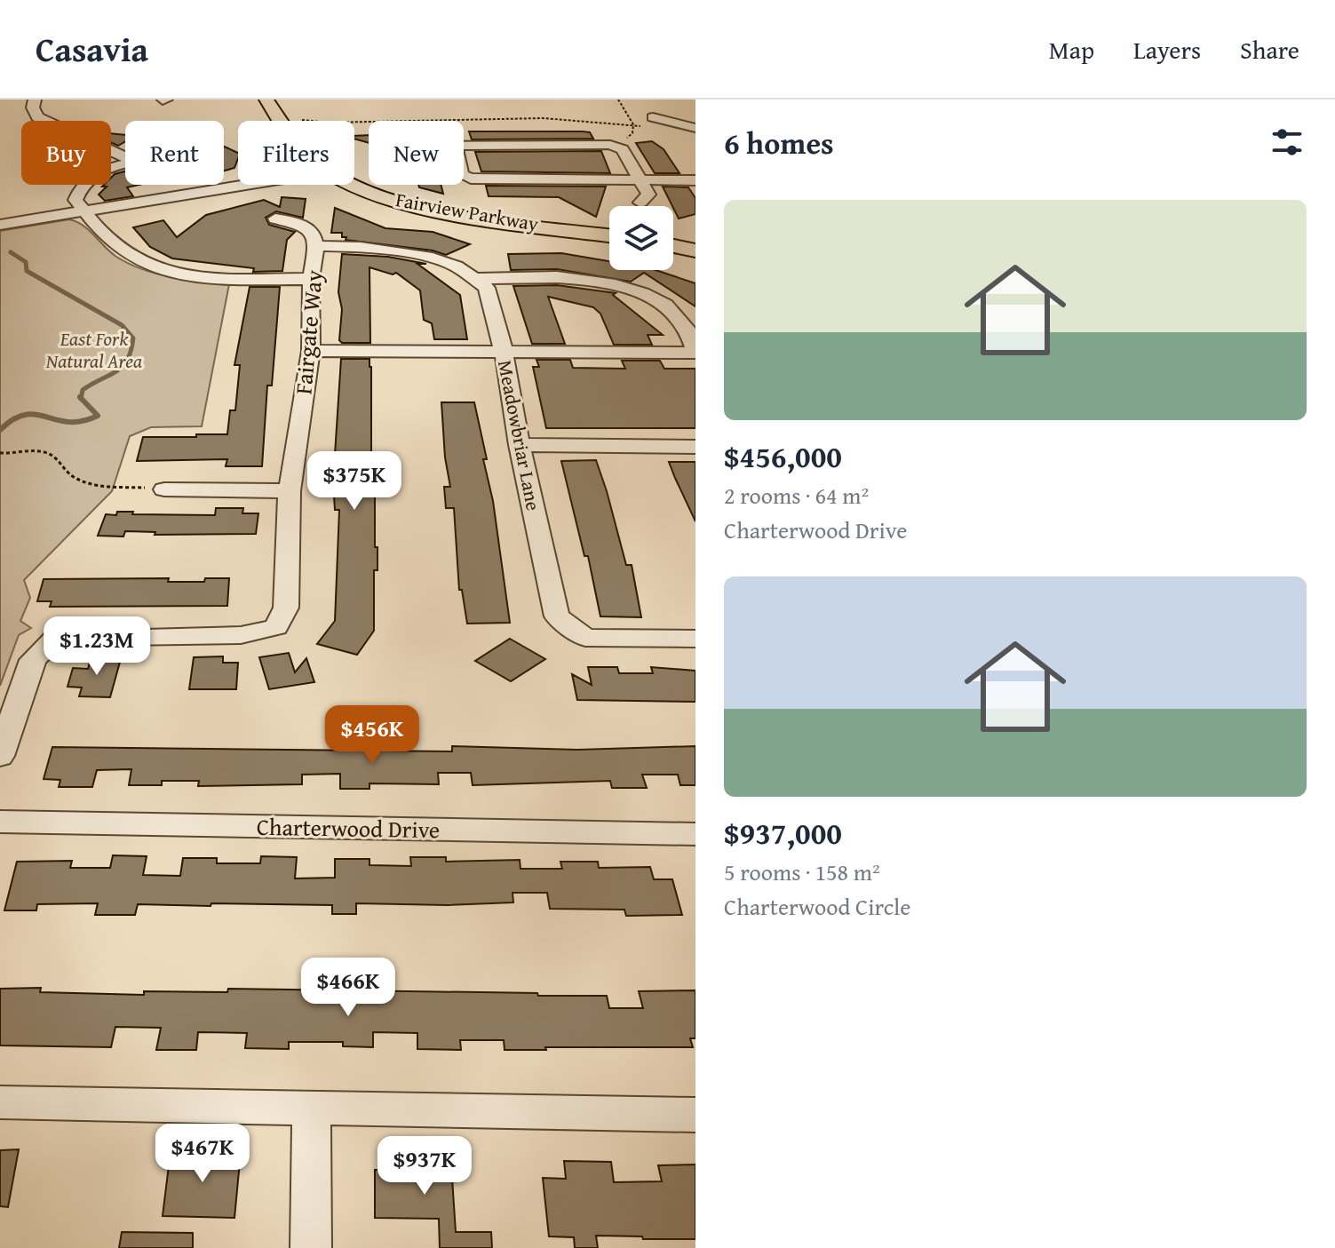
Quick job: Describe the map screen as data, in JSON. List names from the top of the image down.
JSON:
{
  "streets": {
    "main road": ["Fairview Parkway"],
    "street": ["Fairgate Way", "Meadowbriar Lane", "Charterwood Drive"]
  },
  "parks": ["East Fork Natural Area"],
  "page": {
    "header": "Casavia",
    "nav": ["Map", "Layers", "Share"],
    "heading": "6 homes",
    "chip": [
      "Buy",
      "Rent",
      "Filters",
      "New"
    ],
    "list": [
      {
        "name": "$456,000",
        "note": "2 rooms · 64 m² · Charterwood Drive"
      },
      {
        "name": "$937,000",
        "note": "5 rooms · 158 m² · Charterwood Circle"
      }
    ],
    "price": [
      "$375K",
      "$1.23M",
      "$456K",
      "$466K",
      "$467K",
      "$937K"
    ]
  }
}
